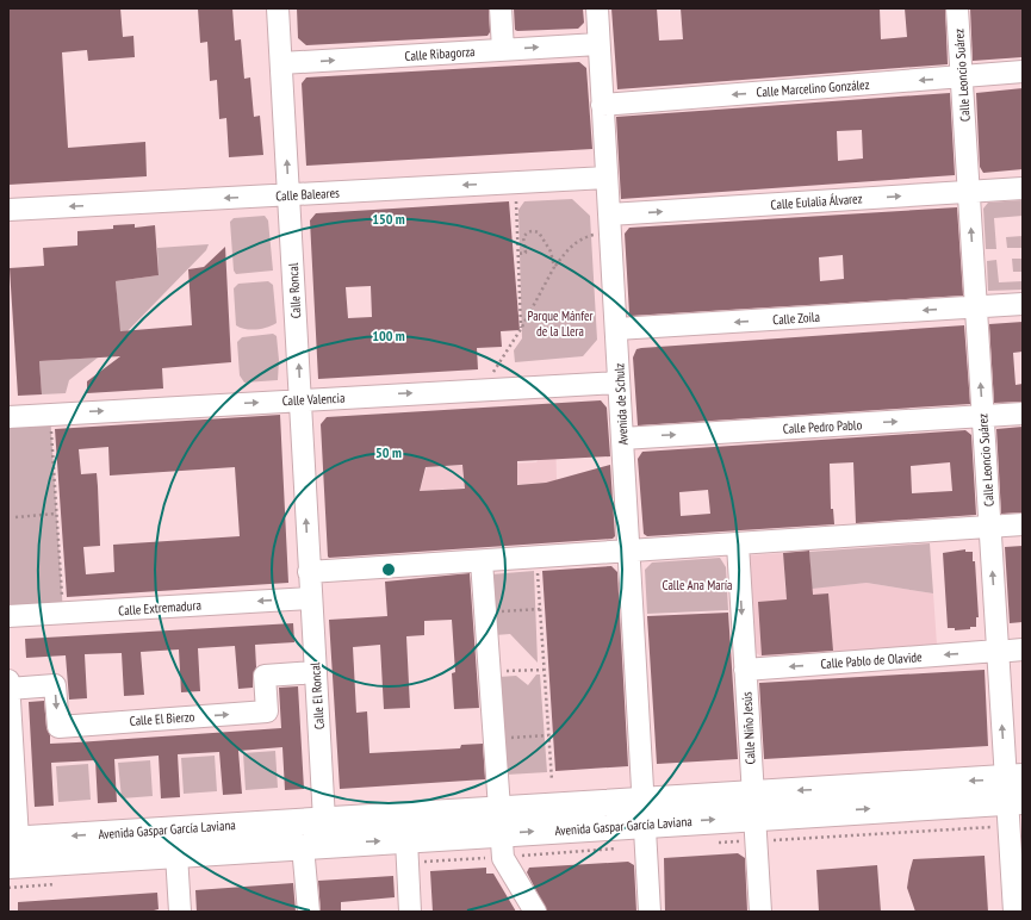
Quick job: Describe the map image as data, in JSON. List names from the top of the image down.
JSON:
{
  "streets": {
    "main road": ["Avenida Gaspar García Laviana"],
    "street": [
      "Calle Ribagorza",
      "Calle Leoncio Suárez",
      "Calle Marcelino González",
      "Calle Baleares",
      "Calle Eulalia Álvarez",
      "Calle Roncal",
      "Calle Zoila",
      "Calle Valencia",
      "Avenida de Schulz",
      "Calle Pedro Pablo",
      "Calle Extremadura",
      "Calle Pablo de Olavide",
      "Calle El Roncal",
      "Calle El Bierzo",
      "Calle Niño Jesús"
    ]
  },
  "crossings": [
    ["Calle Ribagorza", "Calle Roncal"],
    ["Calle Ribagorza", "Avenida de Schulz"],
    ["Calle Leoncio Suárez", "Calle Marcelino González"],
    ["Calle Leoncio Suárez", "Calle Eulalia Álvarez"],
    ["Calle Leoncio Suárez", "Calle Zoila"],
    ["Calle Leoncio Suárez", "Calle Pedro Pablo"],
    ["Calle Leoncio Suárez", "Calle Pablo de Olavide"],
    ["Calle Leoncio Suárez", "Avenida Gaspar García Laviana"],
    ["Calle Marcelino González", "Avenida de Schulz"],
    ["Calle Baleares", "Calle Roncal"],
    ["Calle Baleares", "Avenida de Schulz"],
    ["Calle Eulalia Álvarez", "Avenida de Schulz"],
    ["Calle Roncal", "Calle Valencia"],
    ["Calle Roncal", "Calle El Roncal"],
    ["Calle Zoila", "Avenida de Schulz"],
    ["Calle Valencia", "Avenida de Schulz"],
    ["Avenida de Schulz", "Calle Pedro Pablo"],
    ["Avenida de Schulz", "Avenida Gaspar García Laviana"],
    ["Calle Extremadura", "Calle El Roncal"],
    ["Calle Pablo de Olavide", "Calle Niño Jesús"],
    ["Calle El Roncal", "Calle El Bierzo"],
    ["Calle El Roncal", "Avenida Gaspar García Laviana"],
    ["Calle Niño Jesús", "Avenida Gaspar García Laviana"]
  ],
  "one_way": [
    "Calle Ribagorza",
    "Calle Leoncio Suárez",
    "Calle Marcelino González",
    "Calle Baleares",
    "Calle Eulalia Álvarez",
    "Calle Roncal",
    "Calle Zoila",
    "Calle Extremadura",
    "Calle El Bierzo"
  ],
  "parks": ["Parque Mánfer de la Llera", "Calle Ana María"],
  "rings": ["150 m", "100 m", "50 m"]
}
